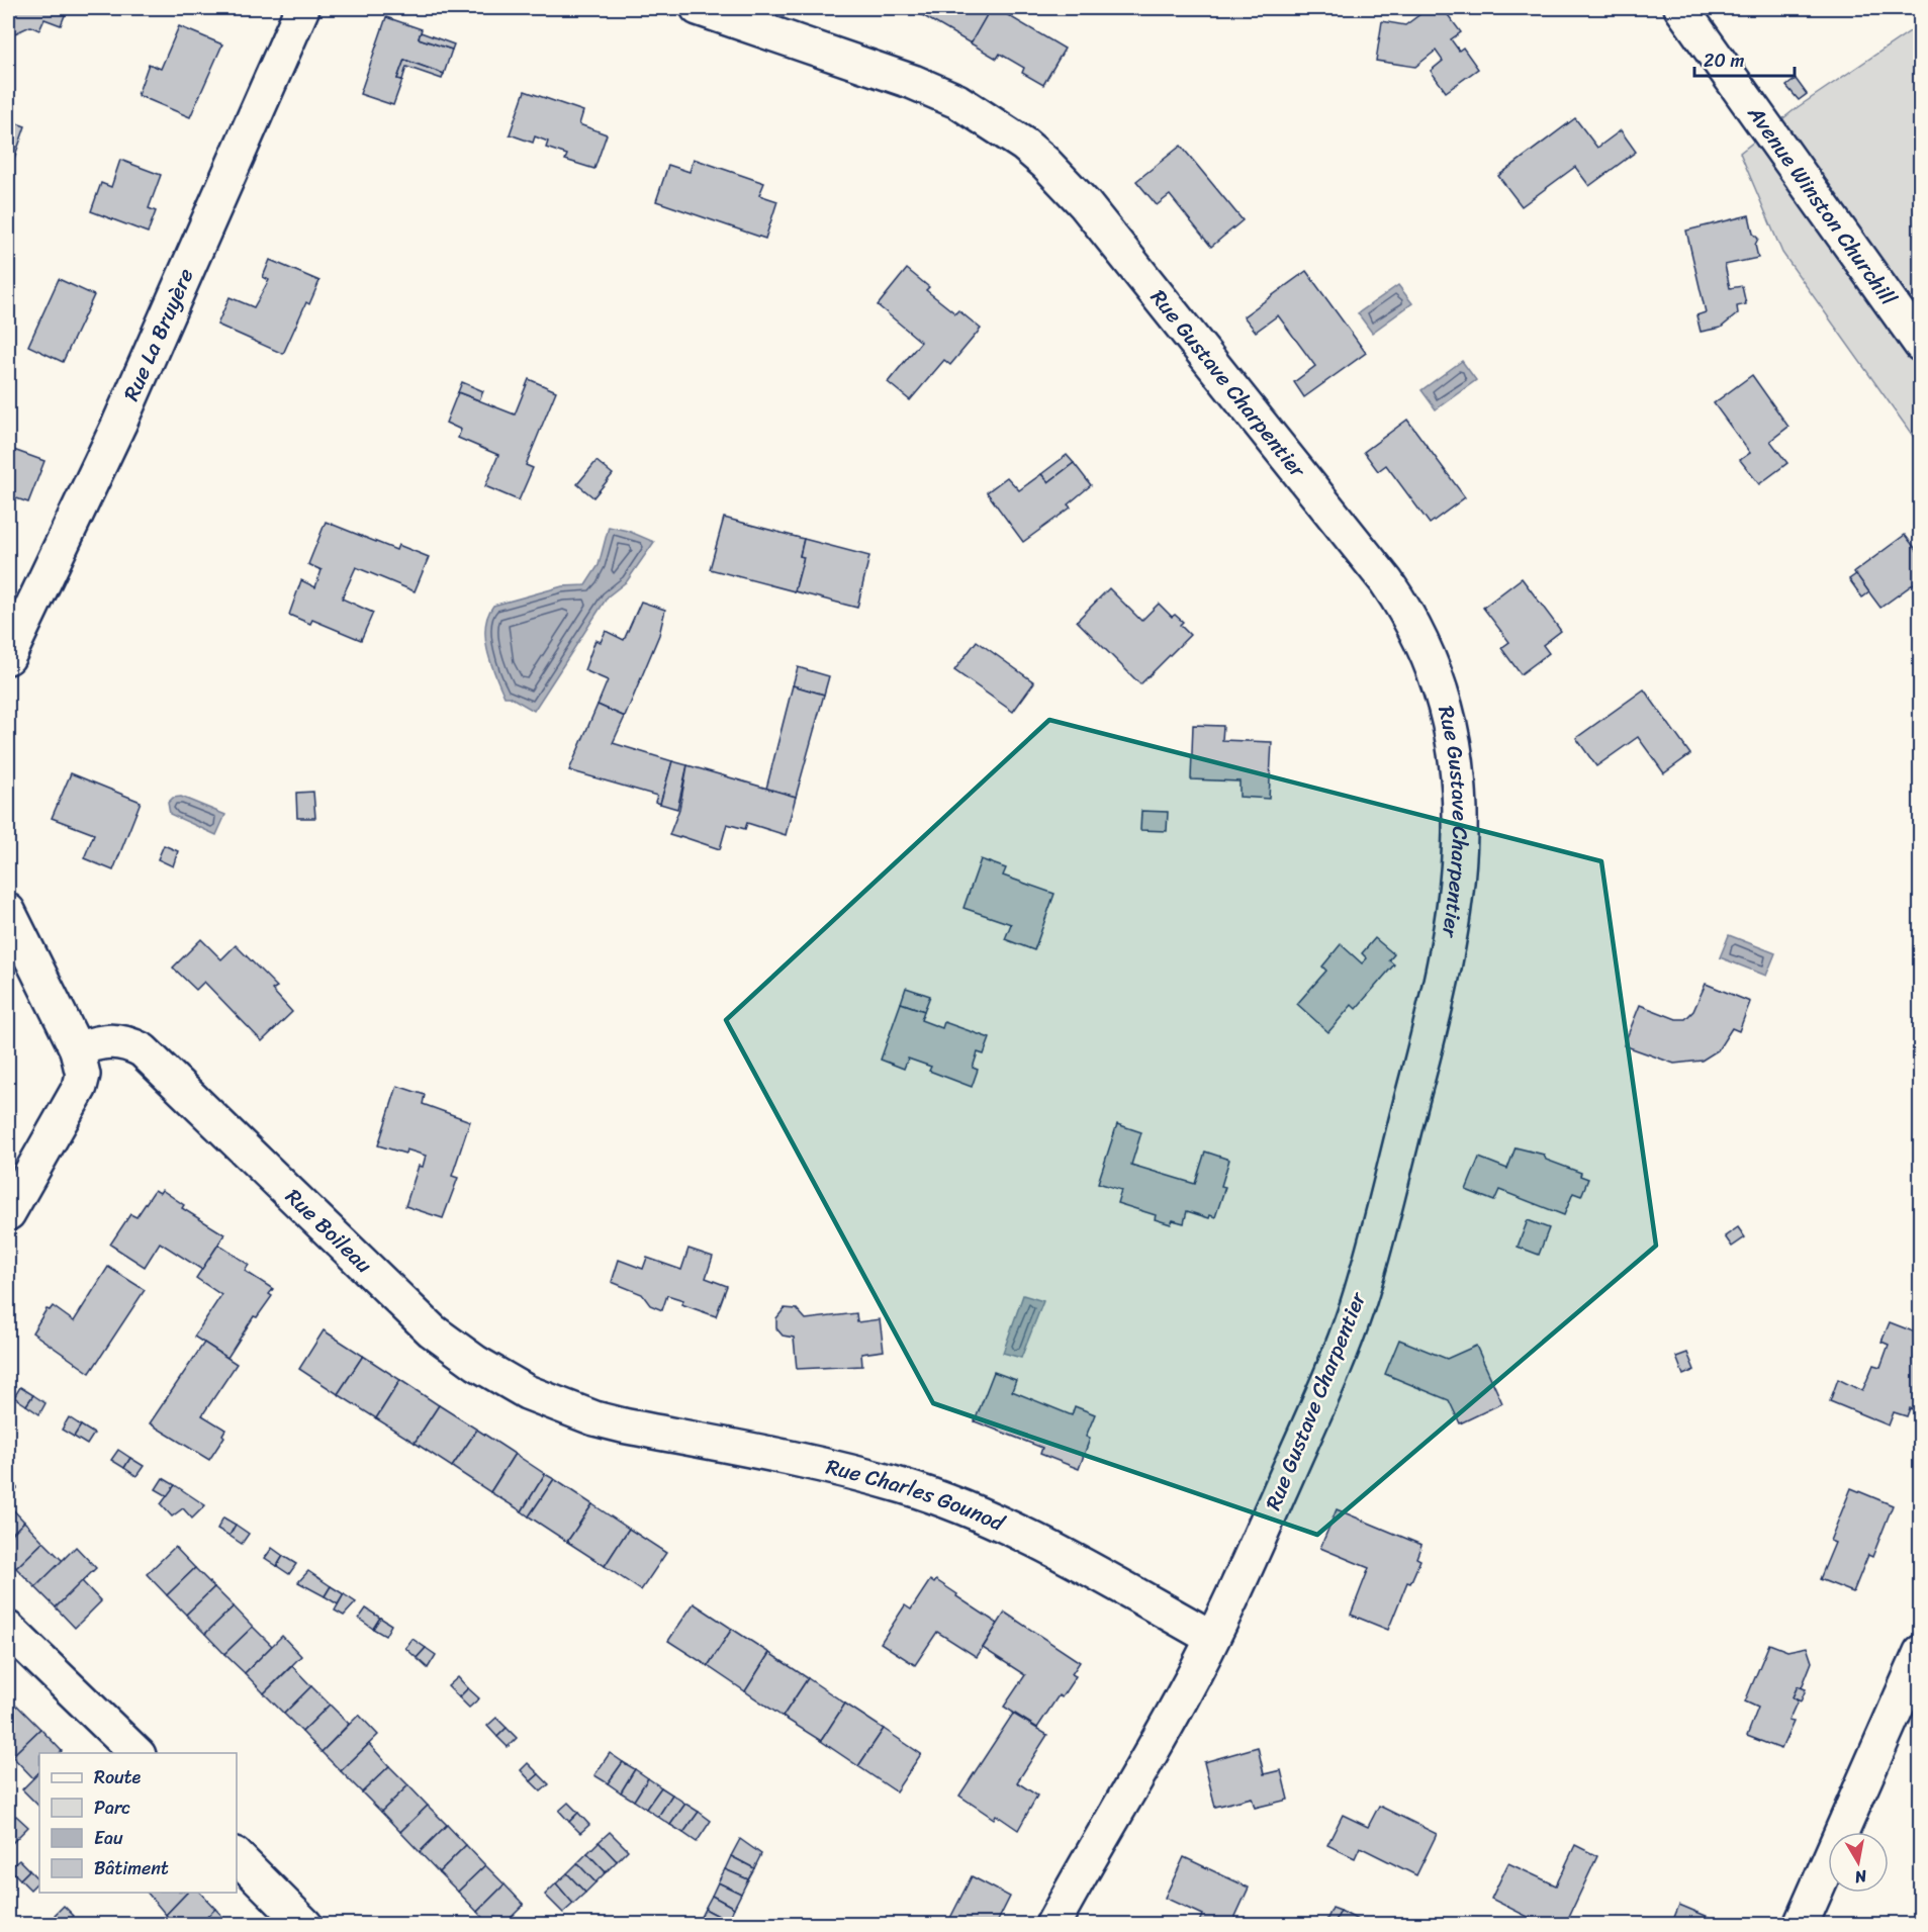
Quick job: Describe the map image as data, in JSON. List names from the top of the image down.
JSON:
{
  "streets": {
    "street": [
      "Avenue Winston Churchill",
      "Rue La Bruyère",
      "Rue Gustave Charpentier",
      "Rue Boileau",
      "Rue Charles Gounod"
    ]
  },
  "crossings": [
    ["Rue Gustave Charpentier", "Rue Charles Gounod"],
    ["Rue Boileau", "Rue Charles Gounod"]
  ],
  "legend": [
    "Route",
    "Parc",
    "Eau",
    "Bâtiment"
  ],
  "scale_bar": "20 m",
  "north": "bottom"
}
